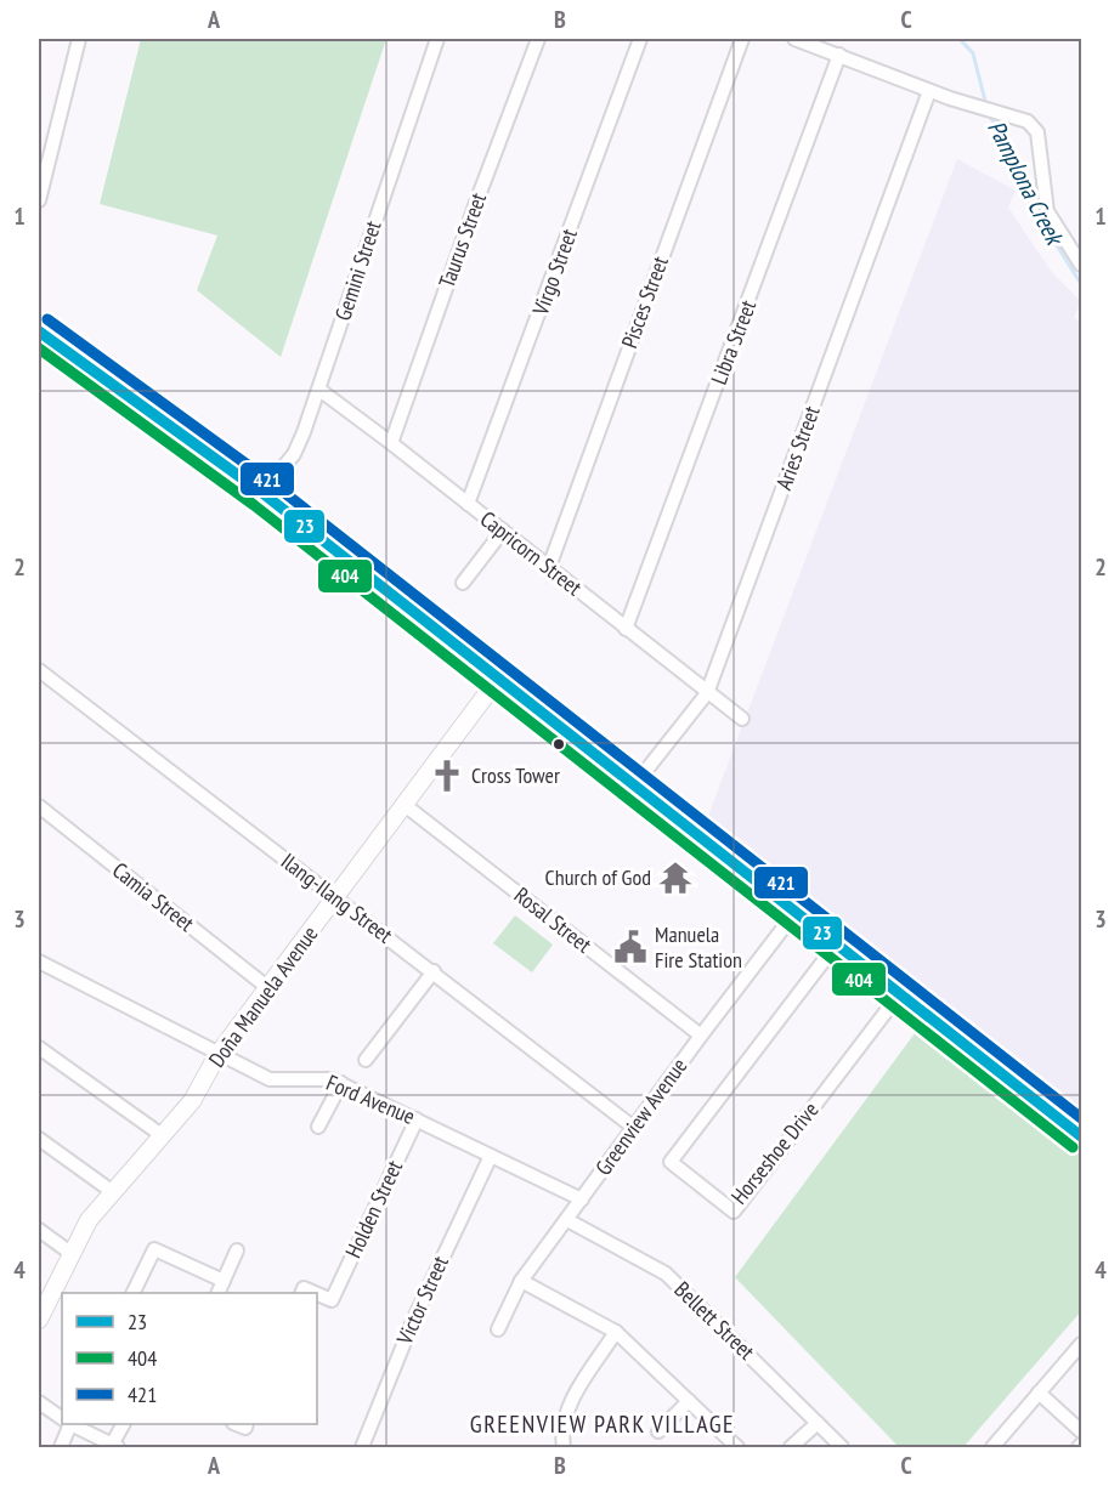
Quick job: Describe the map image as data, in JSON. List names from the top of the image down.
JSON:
{
  "streets": {
    "street": [
      "Taurus Street",
      "Gemini Street",
      "Virgo Street",
      "Pisces Street",
      "Libra Street",
      "Aries Street",
      "Capricorn Street",
      "Camia Street",
      "Ilang-Ilang Street",
      "Rosal Street",
      "Doña Manuela Avenue",
      "Ford Avenue",
      "Greenview Avenue",
      "Horseshoe Drive",
      "Holden Street",
      "Victor Street",
      "Bellett Street"
    ]
  },
  "crossings": [
    ["Taurus Street", "Capricorn Street"],
    ["Gemini Street", "Capricorn Street"],
    ["Virgo Street", "Capricorn Street"],
    ["Pisces Street", "Capricorn Street"],
    ["Libra Street", "Capricorn Street"],
    ["Aries Street", "Capricorn Street"],
    ["Camia Street", "Doña Manuela Avenue"],
    ["Ilang-Ilang Street", "Doña Manuela Avenue"],
    ["Ilang-Ilang Street", "Greenview Avenue"],
    ["Rosal Street", "Doña Manuela Avenue"],
    ["Rosal Street", "Greenview Avenue"],
    ["Doña Manuela Avenue", "Ford Avenue"],
    ["Ford Avenue", "Greenview Avenue"],
    ["Ford Avenue", "Holden Street"],
    ["Ford Avenue", "Victor Street"],
    ["Greenview Avenue", "Bellett Street"]
  ],
  "districts": ["GREENVIEW PARK VILLAGE"],
  "water": ["Pamplona Creek"],
  "places": {
    "church": ["Cross Tower"],
    "temple": ["Church of God"],
    "public building": ["Manuela Fire Station"]
  },
  "lines": ["transit line 421", "transit line 23", "transit line 404"],
  "legend": ["23", "404", "421"],
  "grid": {
    "columns": ["A", "B", "C"],
    "rows": [
      "1",
      "2",
      "3",
      "4"
    ]
  }
}
